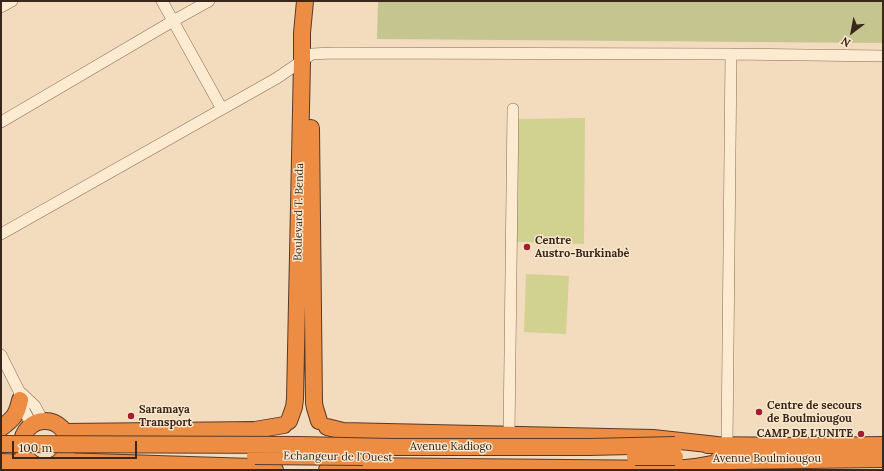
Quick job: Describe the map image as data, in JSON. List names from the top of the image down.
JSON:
{
  "streets": {
    "highway": [
      "Boulevard T. Benda",
      "Avenue Kadiogo",
      "Echangeur de l'Ouest",
      "Avenue Boulmiougou"
    ]
  },
  "crossings": [
    ["Avenue Kadiogo", "Echangeur de l'Ouest"],
    ["Avenue Kadiogo", "Avenue Boulmiougou"],
    ["Echangeur de l'Ouest", "Avenue Boulmiougou"]
  ],
  "places": [
    "Centre Austro-Burkinabè",
    "Centre de secours de Boulmiougou",
    "Saramaya Transport",
    "CAMP DE L'UNITE"
  ],
  "scale_bar": "100 m",
  "north": "bottom left"
}
